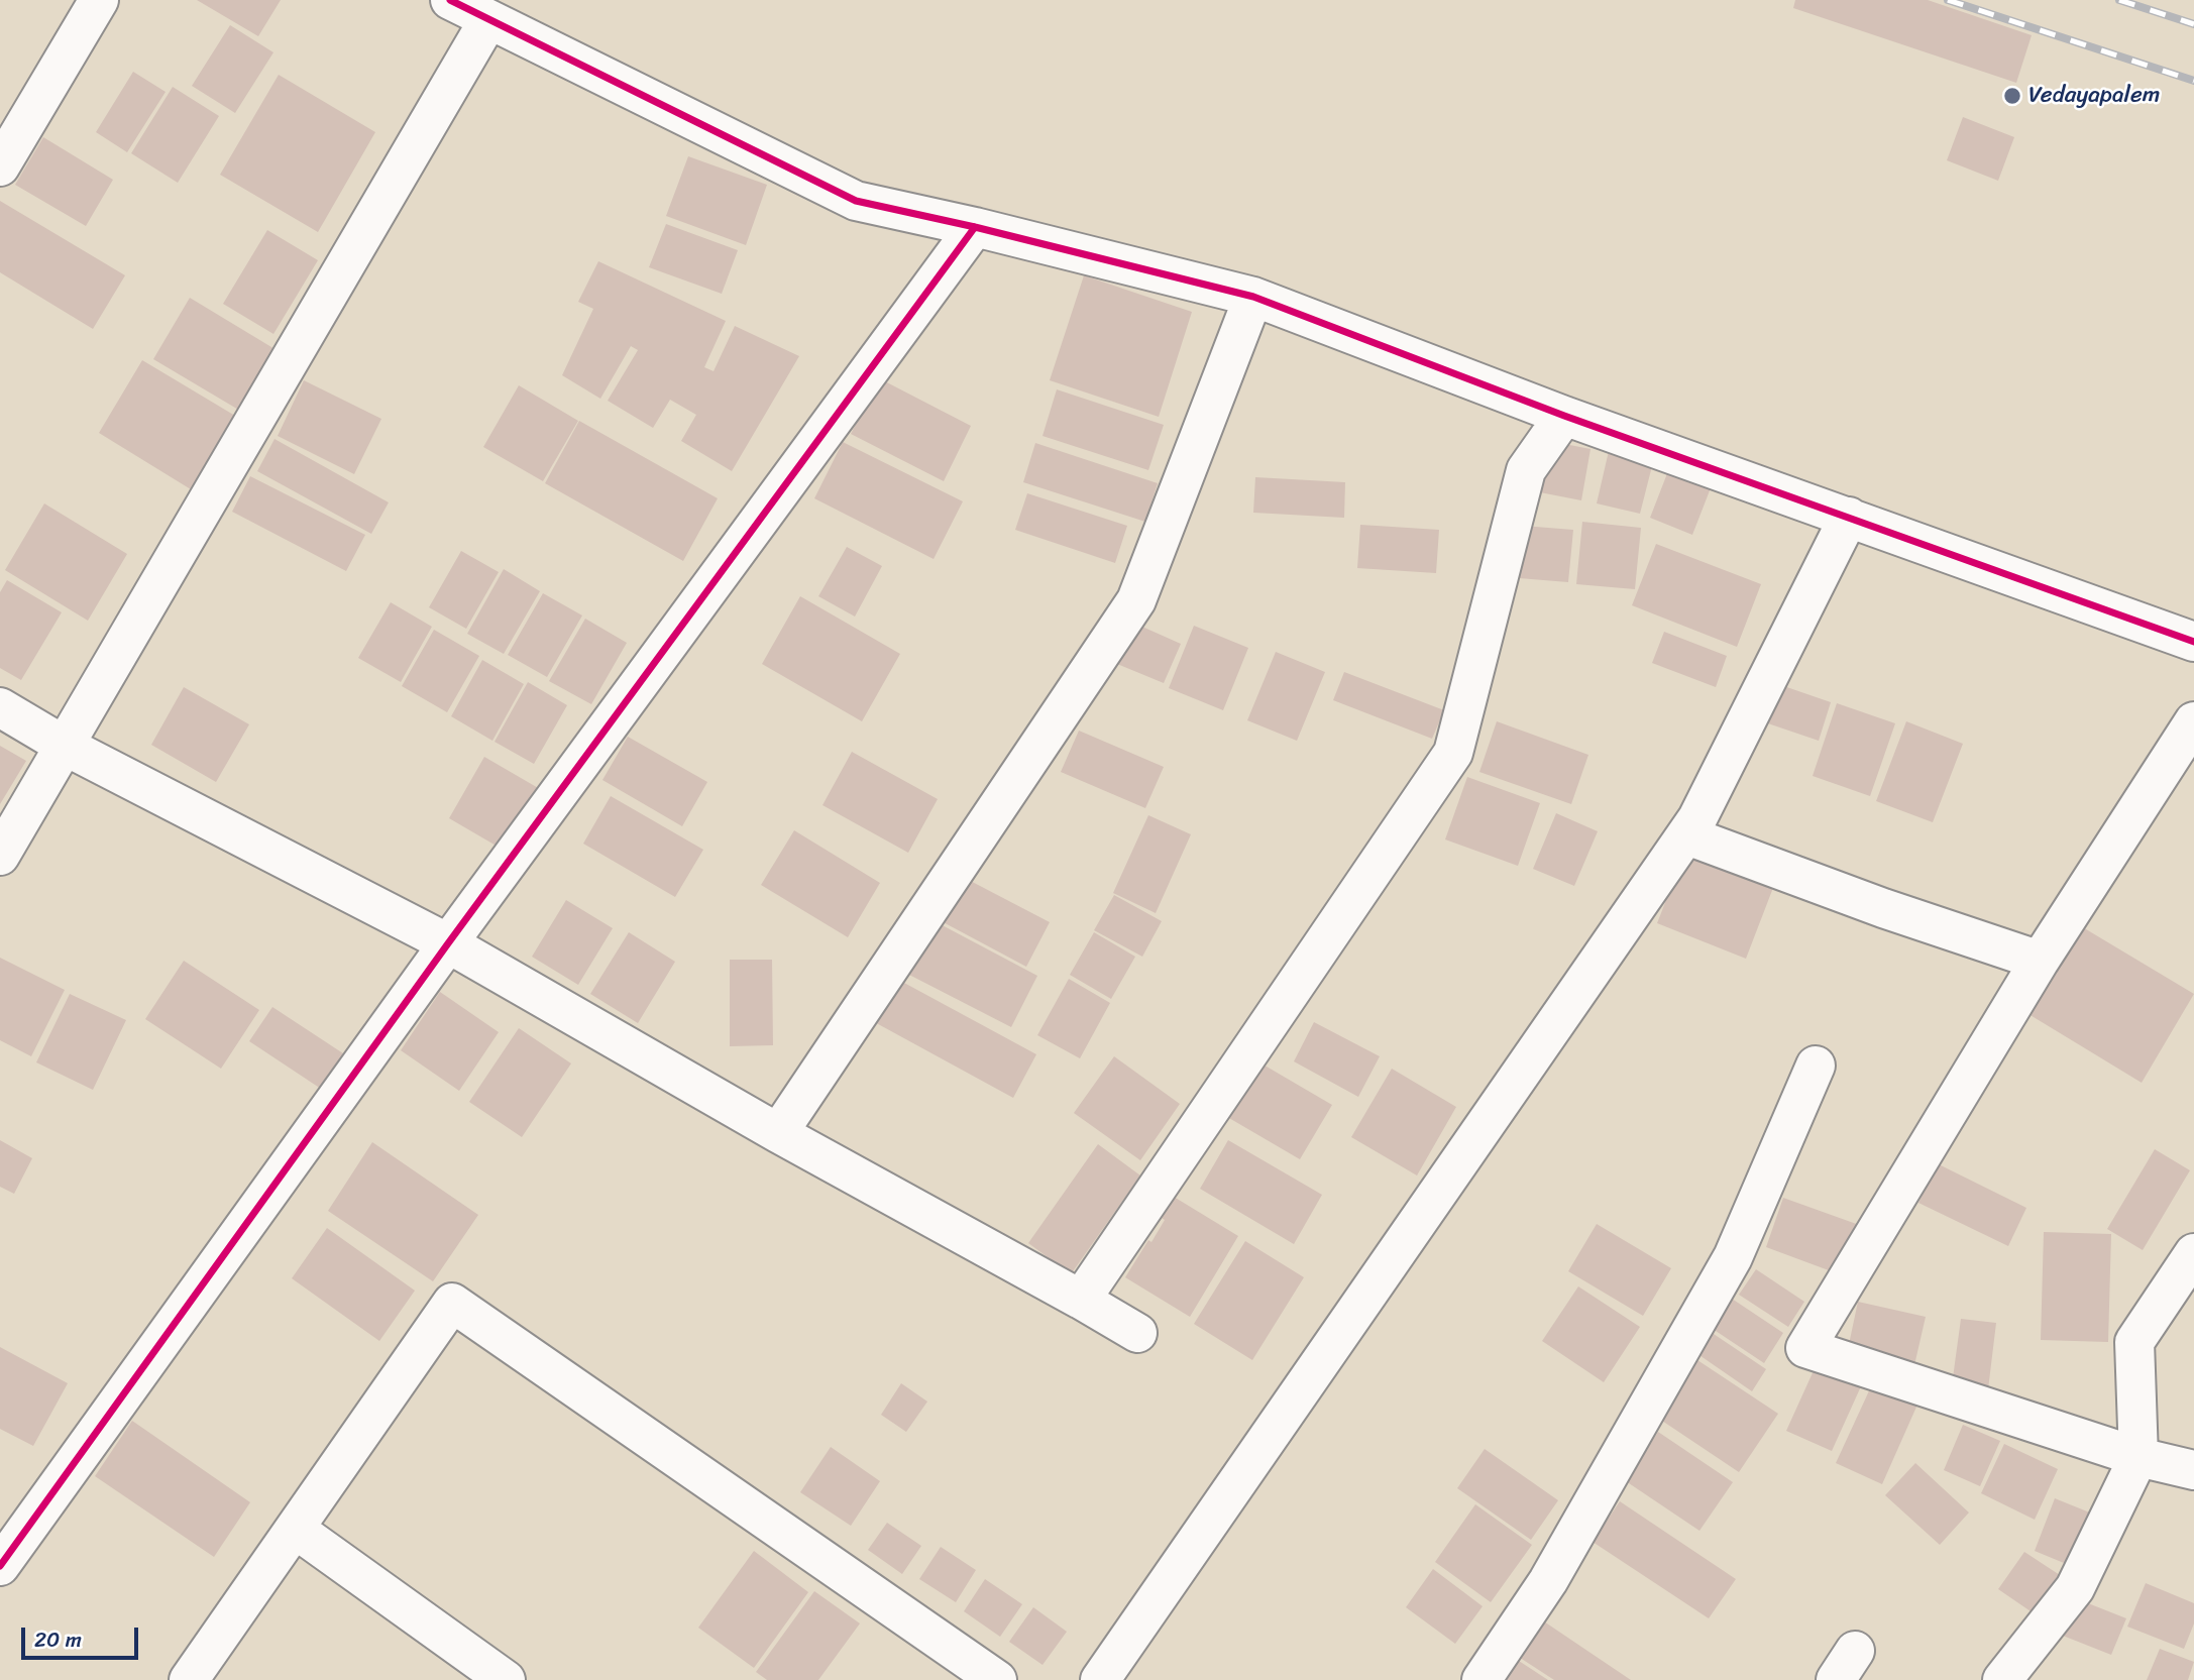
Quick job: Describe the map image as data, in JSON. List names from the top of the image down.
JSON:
{
  "places": ["Vedayapalem"],
  "scale_bar": "20 m"
}
